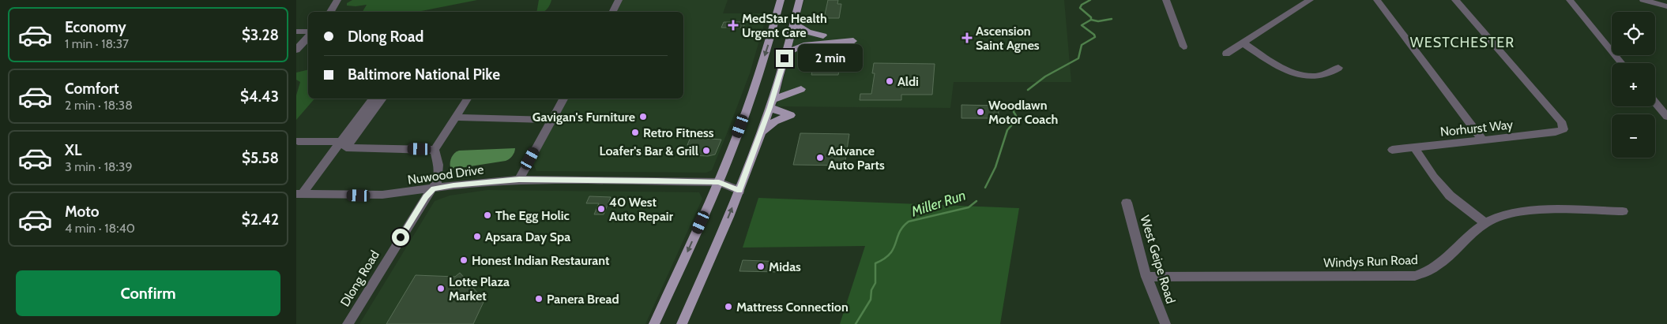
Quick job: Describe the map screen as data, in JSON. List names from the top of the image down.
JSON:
{
  "streets": {
    "street": [
      "Norhurst Way",
      "Nuwood Drive",
      "West Geipe Road",
      "Windys Run Road",
      "Dlong Road"
    ]
  },
  "crossings": [
    ["Nuwood Drive", "Dlong Road"],
    ["West Geipe Road", "Windys Run Road"]
  ],
  "districts": ["WESTCHESTER"],
  "water": ["Miller Run"],
  "places": {
    "health": ["MedStar Health Urgent Care", "Ascension Saint Agnes"],
    "other": [
      "Aldi",
      "Woodlawn Motor Coach",
      "Gavigan's Furniture",
      "Retro Fitness",
      "Loafer's Bar & Grill",
      "Advance Auto Parts",
      "40 West Auto Repair",
      "The Egg Holic",
      "Apsara Day Spa",
      "Honest Indian Restaurant",
      "Midas",
      "Lotte Plaza Market",
      "Panera Bread",
      "Mattress Connection"
    ]
  },
  "page": {
    "list": [
      {
        "name": "Economy",
        "note": "1 min · 18:37",
        "value": "$3.28"
      },
      {
        "name": "Comfort",
        "note": "2 min · 18:38",
        "value": "$4.43"
      },
      {
        "name": "XL",
        "note": "3 min · 18:39",
        "value": "$5.58"
      },
      {
        "name": "Moto",
        "note": "4 min · 18:40",
        "value": "$2.42"
      }
    ],
    "map_buttons": ["+", "−"],
    "banner": ["Dlong Road", "Baltimore National Pike"],
    "bubble": "2 min",
    "buttons": "Confirm"
  }
}
